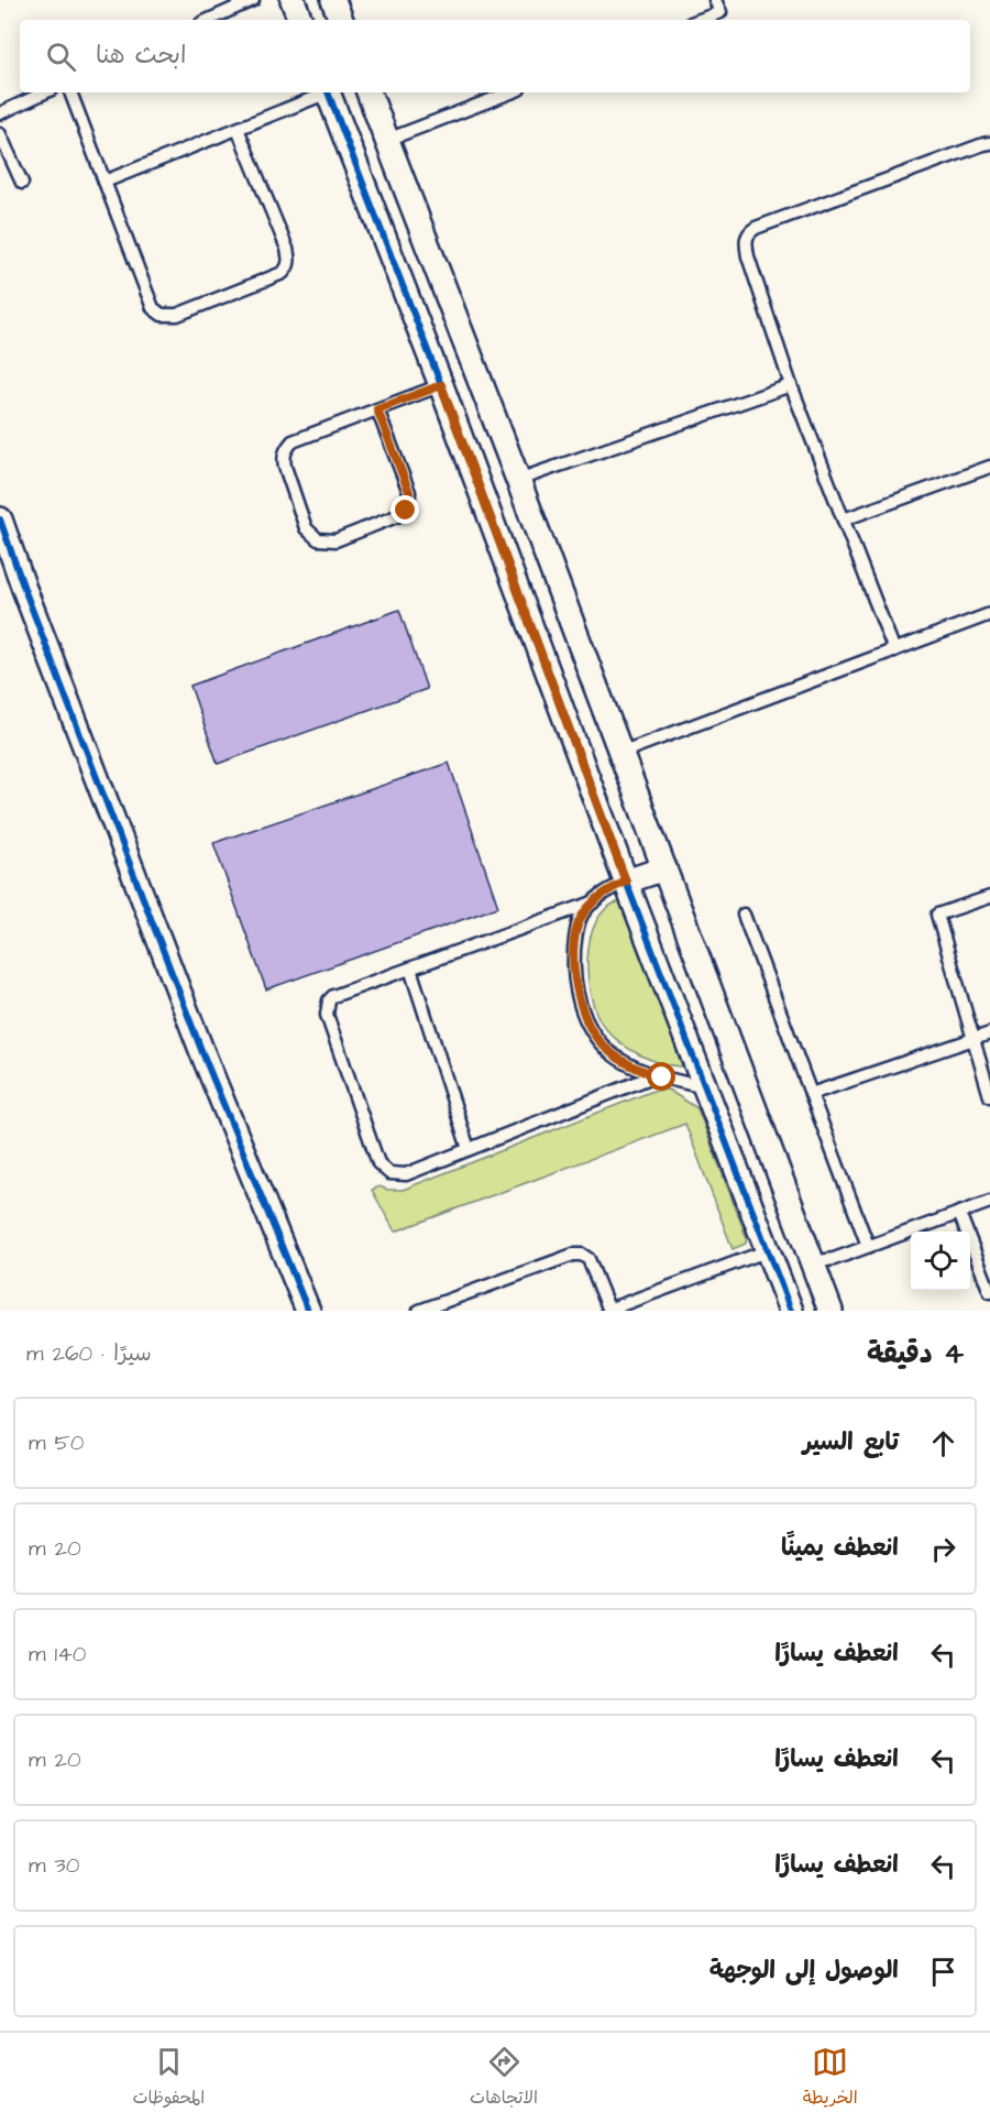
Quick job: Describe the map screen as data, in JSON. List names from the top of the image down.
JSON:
{
  "page": {
    "search": "ابحث هنا",
    "heading": ["4 دقيقة", "سيرًا · 260 m"],
    "list": [
      ["تابع السير", "50 m"],
      ["انعطف يمينًا", "20 m"],
      ["انعطف يسارًا", "140 m"],
      ["انعطف يسارًا", "20 m"],
      ["انعطف يسارًا", "30 m"],
      "الوصول إلى الوجهة"
    ],
    "nav": ["الخريطة", "الاتجاهات", "المحفوظات"]
  }
}
